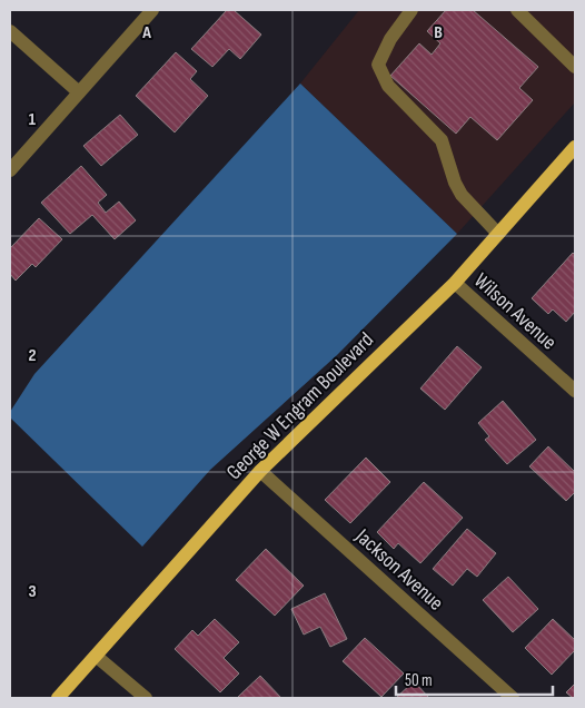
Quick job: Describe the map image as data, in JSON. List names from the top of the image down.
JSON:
{
  "streets": {
    "main road": ["George W Engram Boulevard"],
    "street": ["Wilson Avenue", "Jackson Avenue"]
  },
  "crossings": [
    ["Wilson Avenue", "George W Engram Boulevard"],
    ["George W Engram Boulevard", "Jackson Avenue"]
  ],
  "scale_bar": "50 m",
  "grid": {
    "columns": ["A", "B"],
    "rows": ["1", "2", "3"]
  }
}
